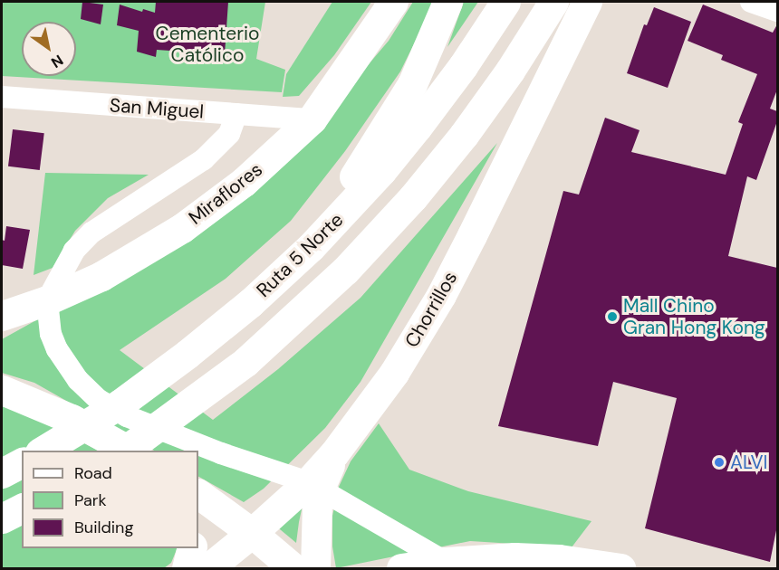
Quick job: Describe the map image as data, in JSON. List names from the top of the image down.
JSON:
{
  "streets": {
    "main road": ["Miraflores", "Ruta 5 Norte", "Chorrillos"],
    "street": ["San Miguel"]
  },
  "crossings": [
    ["San Miguel", "Miraflores"]
  ],
  "parks": ["Cementerio Católico"],
  "places": ["Mall Chino Gran Hong Kong", "ALVI"],
  "legend": ["Road", "Park", "Building"],
  "north": "bottom right"
}
